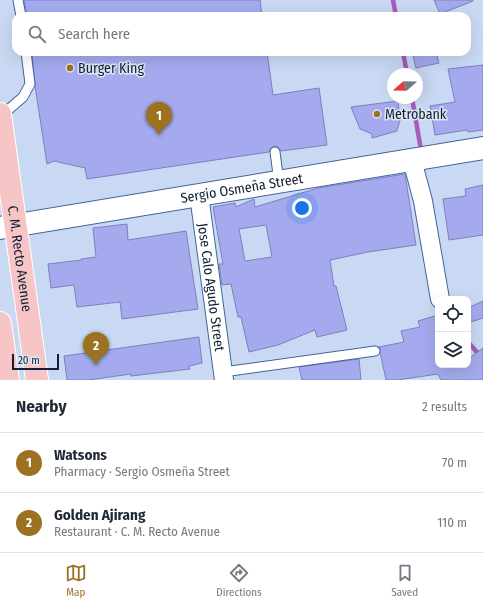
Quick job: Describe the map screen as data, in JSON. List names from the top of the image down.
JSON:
{
  "streets": {
    "highway": ["C. M. Recto Avenue"],
    "main road": ["Sergio Osmeña Street"],
    "street": ["Jose Calo Agudo Street"]
  },
  "crossings": [
    ["Sergio Osmeña Street", "C. M. Recto Avenue"],
    ["Sergio Osmeña Street", "Jose Calo Agudo Street"]
  ],
  "places": ["Burger King", "Metrobank"],
  "scale_bar": "20 m",
  "north": "left",
  "page": {
    "search": "Search here",
    "pins": ["1", "2"],
    "scale": "20 m",
    "heading": ["Nearby", "2 results"],
    "list": [
      {
        "mark": "1",
        "name": "Watsons",
        "note": "Pharmacy · Sergio Osmeña Street",
        "value": "70 m"
      },
      {
        "mark": "2",
        "name": "Golden Ajirang",
        "note": "Restaurant · C. M. Recto Avenue",
        "value": "110 m"
      }
    ],
    "nav": ["Map", "Directions", "Saved"]
  }
}
